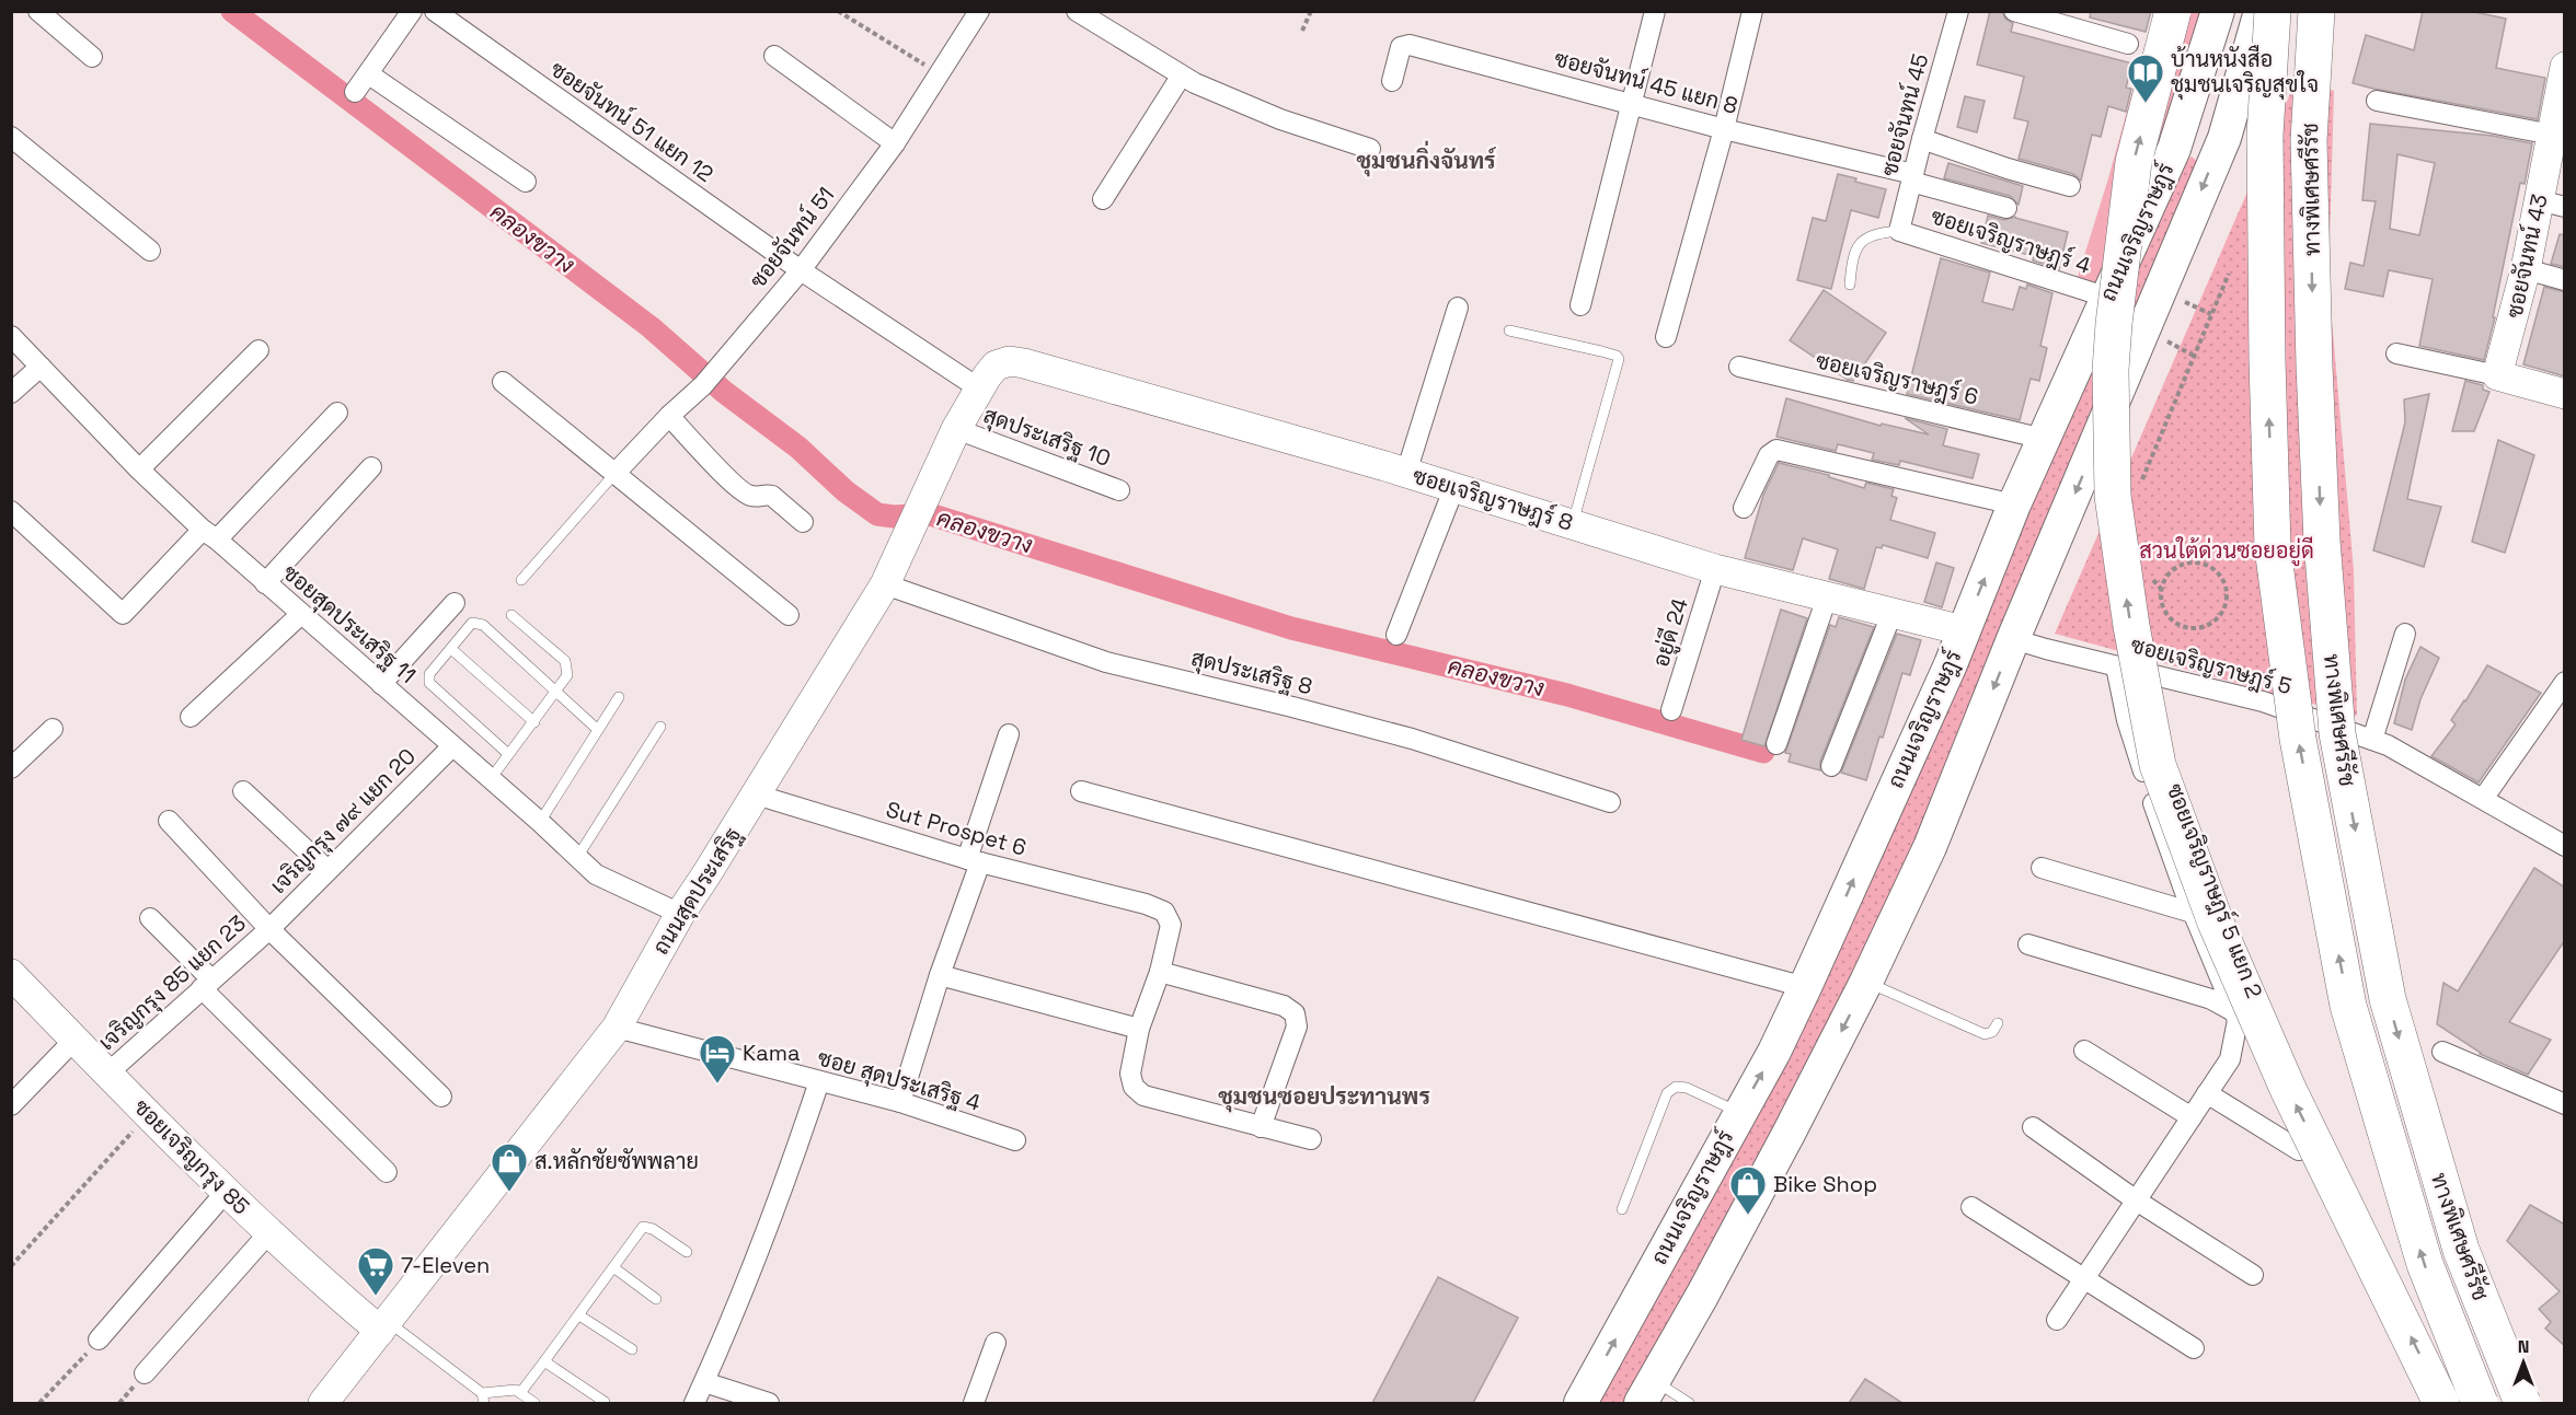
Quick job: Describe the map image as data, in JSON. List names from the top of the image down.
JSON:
{
  "streets": {
    "highway": ["ทางพิเศษศรีรัช"],
    "main road": ["ถนนเจริญราษฎร์"],
    "street": [
      "ซอยจันทน์ 45 แยก 8",
      "ซอยจันทน์ 45",
      "ซอยจันทน์ 51 แยก 12",
      "ซอยจันทน์ 51",
      "ซอยเจริญราษฎร์ 4",
      "ซอยจันทน์ 43",
      "ซอยเจริญราษฎร์ 6",
      "สุดประเสริฐ 10",
      "ซอยเจริญราษฎร์ 8",
      "ซอยสุดประเสริฐ 11",
      "อยู่ดี 24",
      "ซอยเจริญราษฎร์ 5",
      "สุดประเสริฐ 8",
      "เจริญกรุง ๗๙ แยก 20",
      "Sut Prospet 6",
      "ถนนสุดประเสริฐ",
      "ซอยเจริญราษฎร์ 5 แยก 2",
      "เจริญกรุง 85 แยก 23",
      "ซอย สุดประเสริฐ 4",
      "ซอยเจริญกรุง 85"
    ]
  },
  "crossings": [
    ["ซอยจันทน์ 45 แยก 8", "ซอยจันทน์ 45"],
    ["ซอยจันทน์ 45", "ซอยเจริญราษฎร์ 4"],
    ["ซอยจันทน์ 51 แยก 12", "ซอยจันทน์ 51"],
    ["ซอยจันทน์ 51 แยก 12", "ถนนสุดประเสริฐ"],
    ["ถนนเจริญราษฎร์", "ซอยเจริญราษฎร์ 4"],
    ["ถนนเจริญราษฎร์", "ซอยเจริญราษฎร์ 6"],
    ["ถนนเจริญราษฎร์", "ซอยเจริญราษฎร์ 8"],
    ["ถนนเจริญราษฎร์", "ซอยเจริญราษฎร์ 5"],
    ["สุดประเสริฐ 10", "ถนนสุดประเสริฐ"],
    ["ซอยเจริญราษฎร์ 8", "อยู่ดี 24"],
    ["ซอยเจริญราษฎร์ 8", "ถนนสุดประเสริฐ"],
    ["ซอยสุดประเสริฐ 11", "เจริญกรุง ๗๙ แยก 20"],
    ["ซอยสุดประเสริฐ 11", "ถนนสุดประเสริฐ"],
    ["ซอยเจริญราษฎร์ 5", "ซอยเจริญราษฎร์ 5 แยก 2"],
    ["สุดประเสริฐ 8", "ถนนสุดประเสริฐ"],
    ["เจริญกรุง ๗๙ แยก 20", "เจริญกรุง 85 แยก 23"],
    ["Sut Prospet 6", "ถนนสุดประเสริฐ"],
    ["ถนนสุดประเสริฐ", "ซอย สุดประเสริฐ 4"],
    ["ถนนสุดประเสริฐ", "ซอยเจริญกรุง 85"],
    ["เจริญกรุง 85 แยก 23", "ซอยเจริญกรุง 85"]
  ],
  "districts": ["ชุมชนกิ่งจันทร์", "ชุมชนซอยประทานพร"],
  "water": ["คลองขวาง"],
  "parks": ["สวนใต้ด่วนซอยอยู่ดี"],
  "places": {
    "library": ["บ้านหนังสือ ชุมชนเจริญสุขใจ"],
    "hotel": ["Kama"],
    "shop": ["ส.หลักชัยซัพพลาย", "Bike Shop"],
    "supermarket": ["7-Eleven"]
  },
  "north": "top"
}
